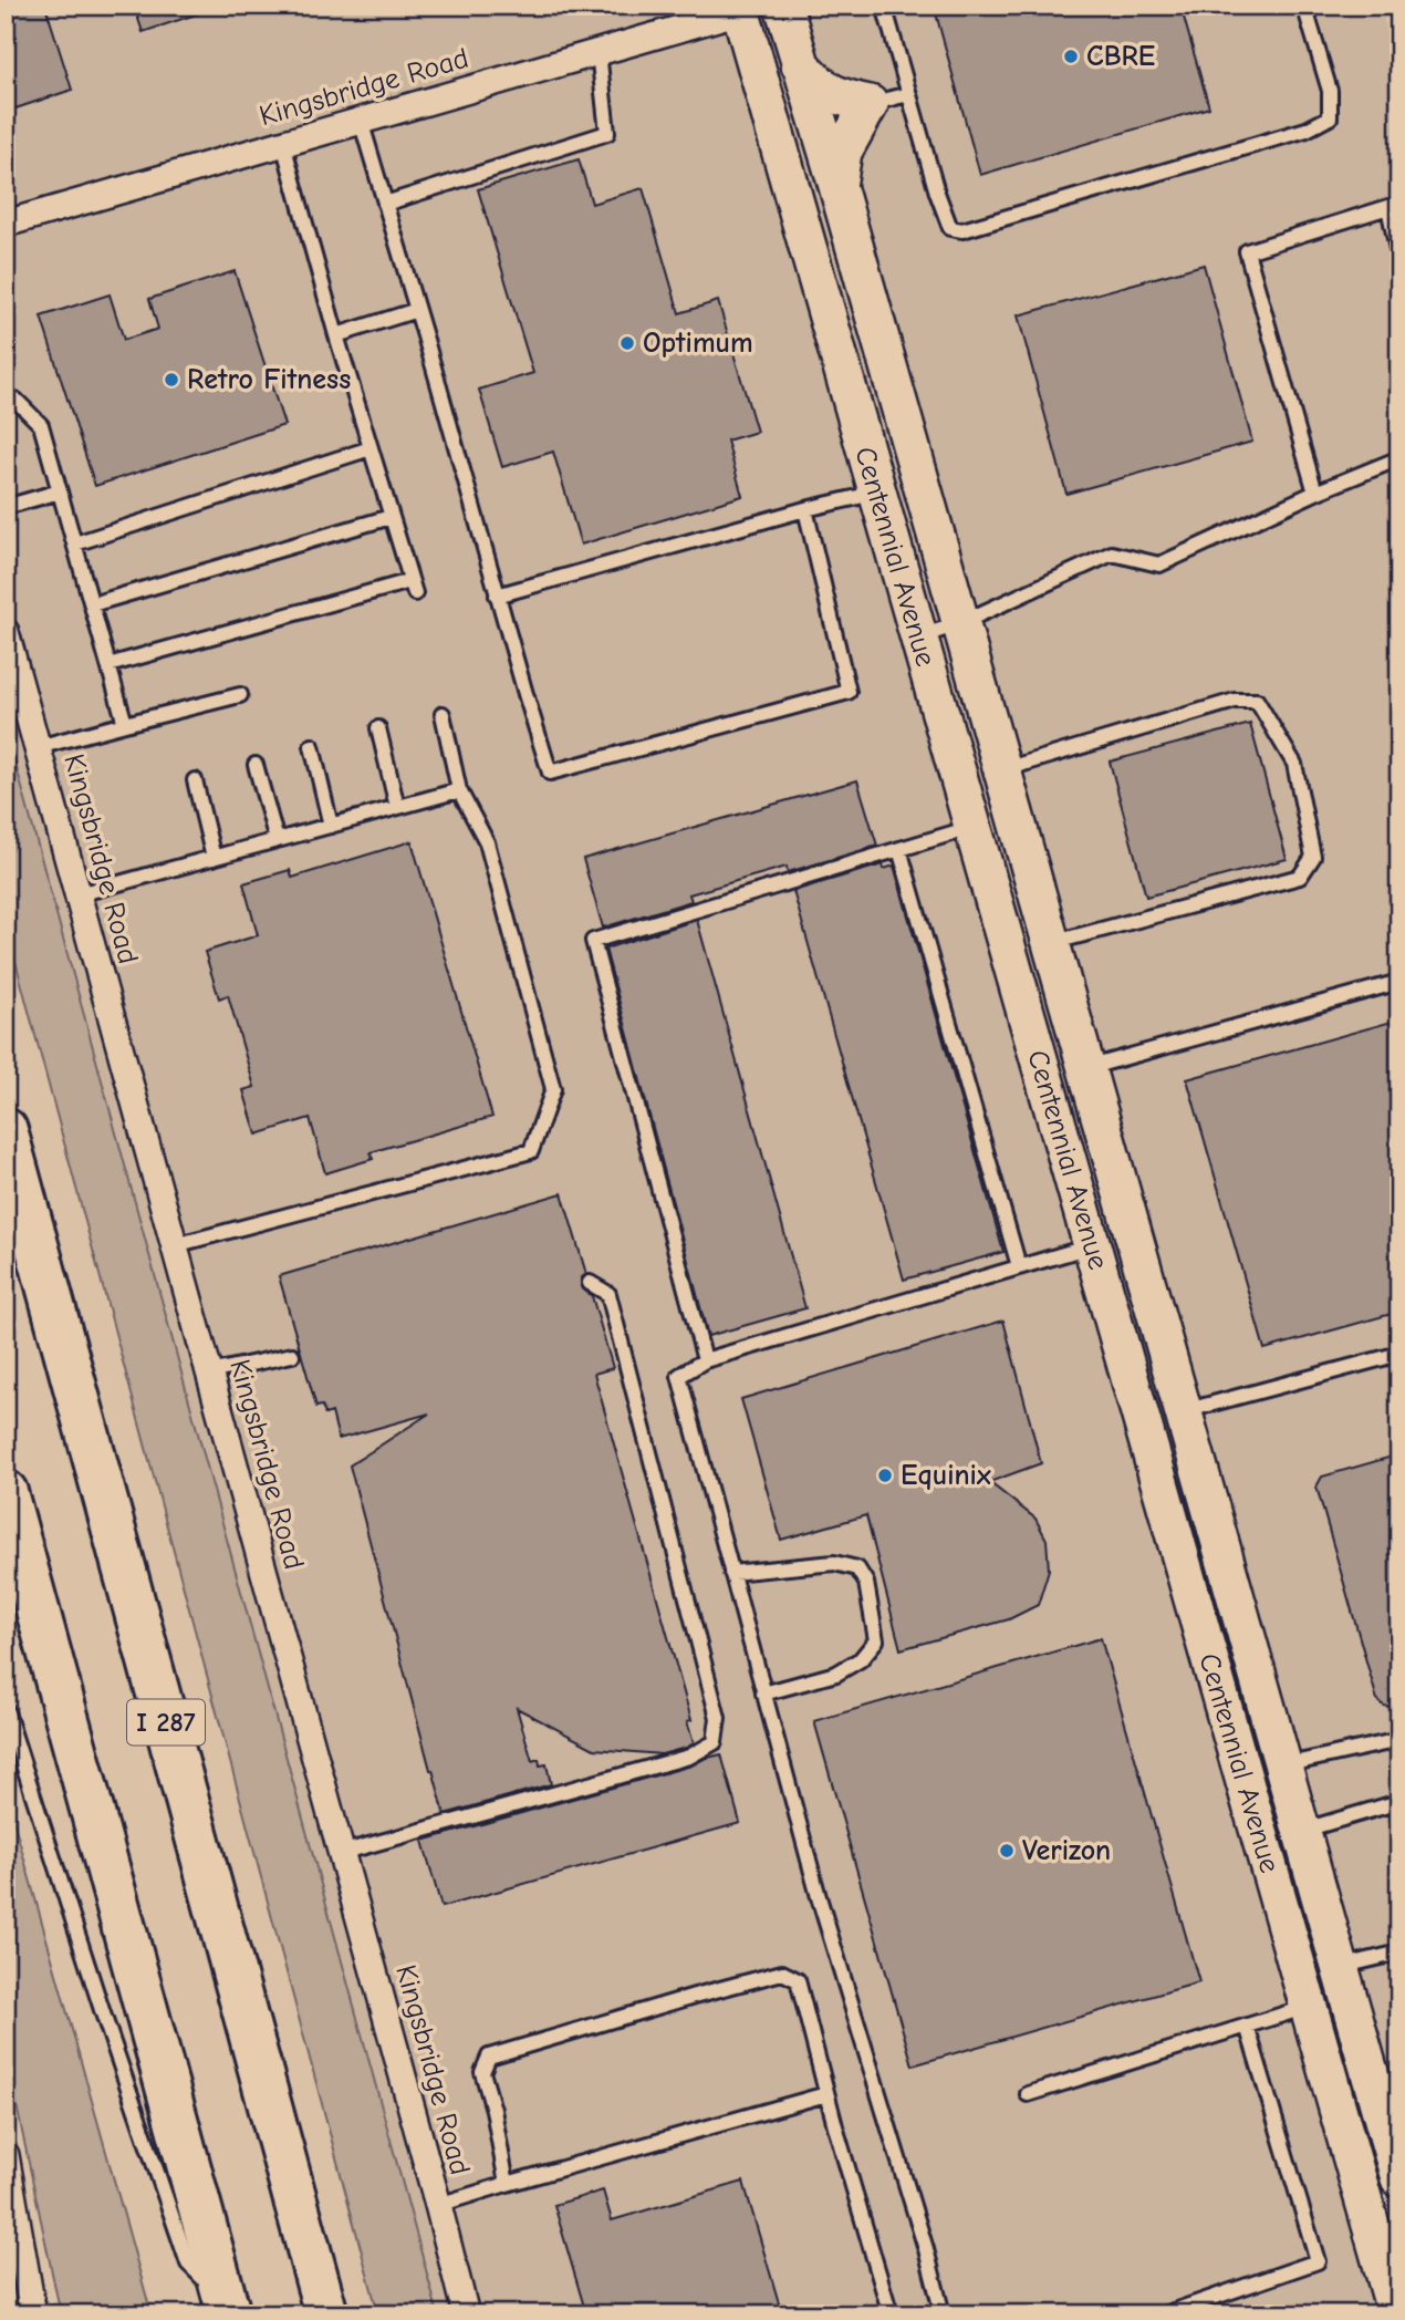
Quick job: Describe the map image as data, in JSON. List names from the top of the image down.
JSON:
{
  "streets": {
    "highway": ["I 287"],
    "main road": ["Centennial Avenue"],
    "street": ["Kingsbridge Road"]
  },
  "crossings": [
    ["Kingsbridge Road", "Centennial Avenue"]
  ],
  "places": [
    "CBRE",
    "Optimum",
    "Retro Fitness",
    "Equinix",
    "Verizon"
  ]
}
